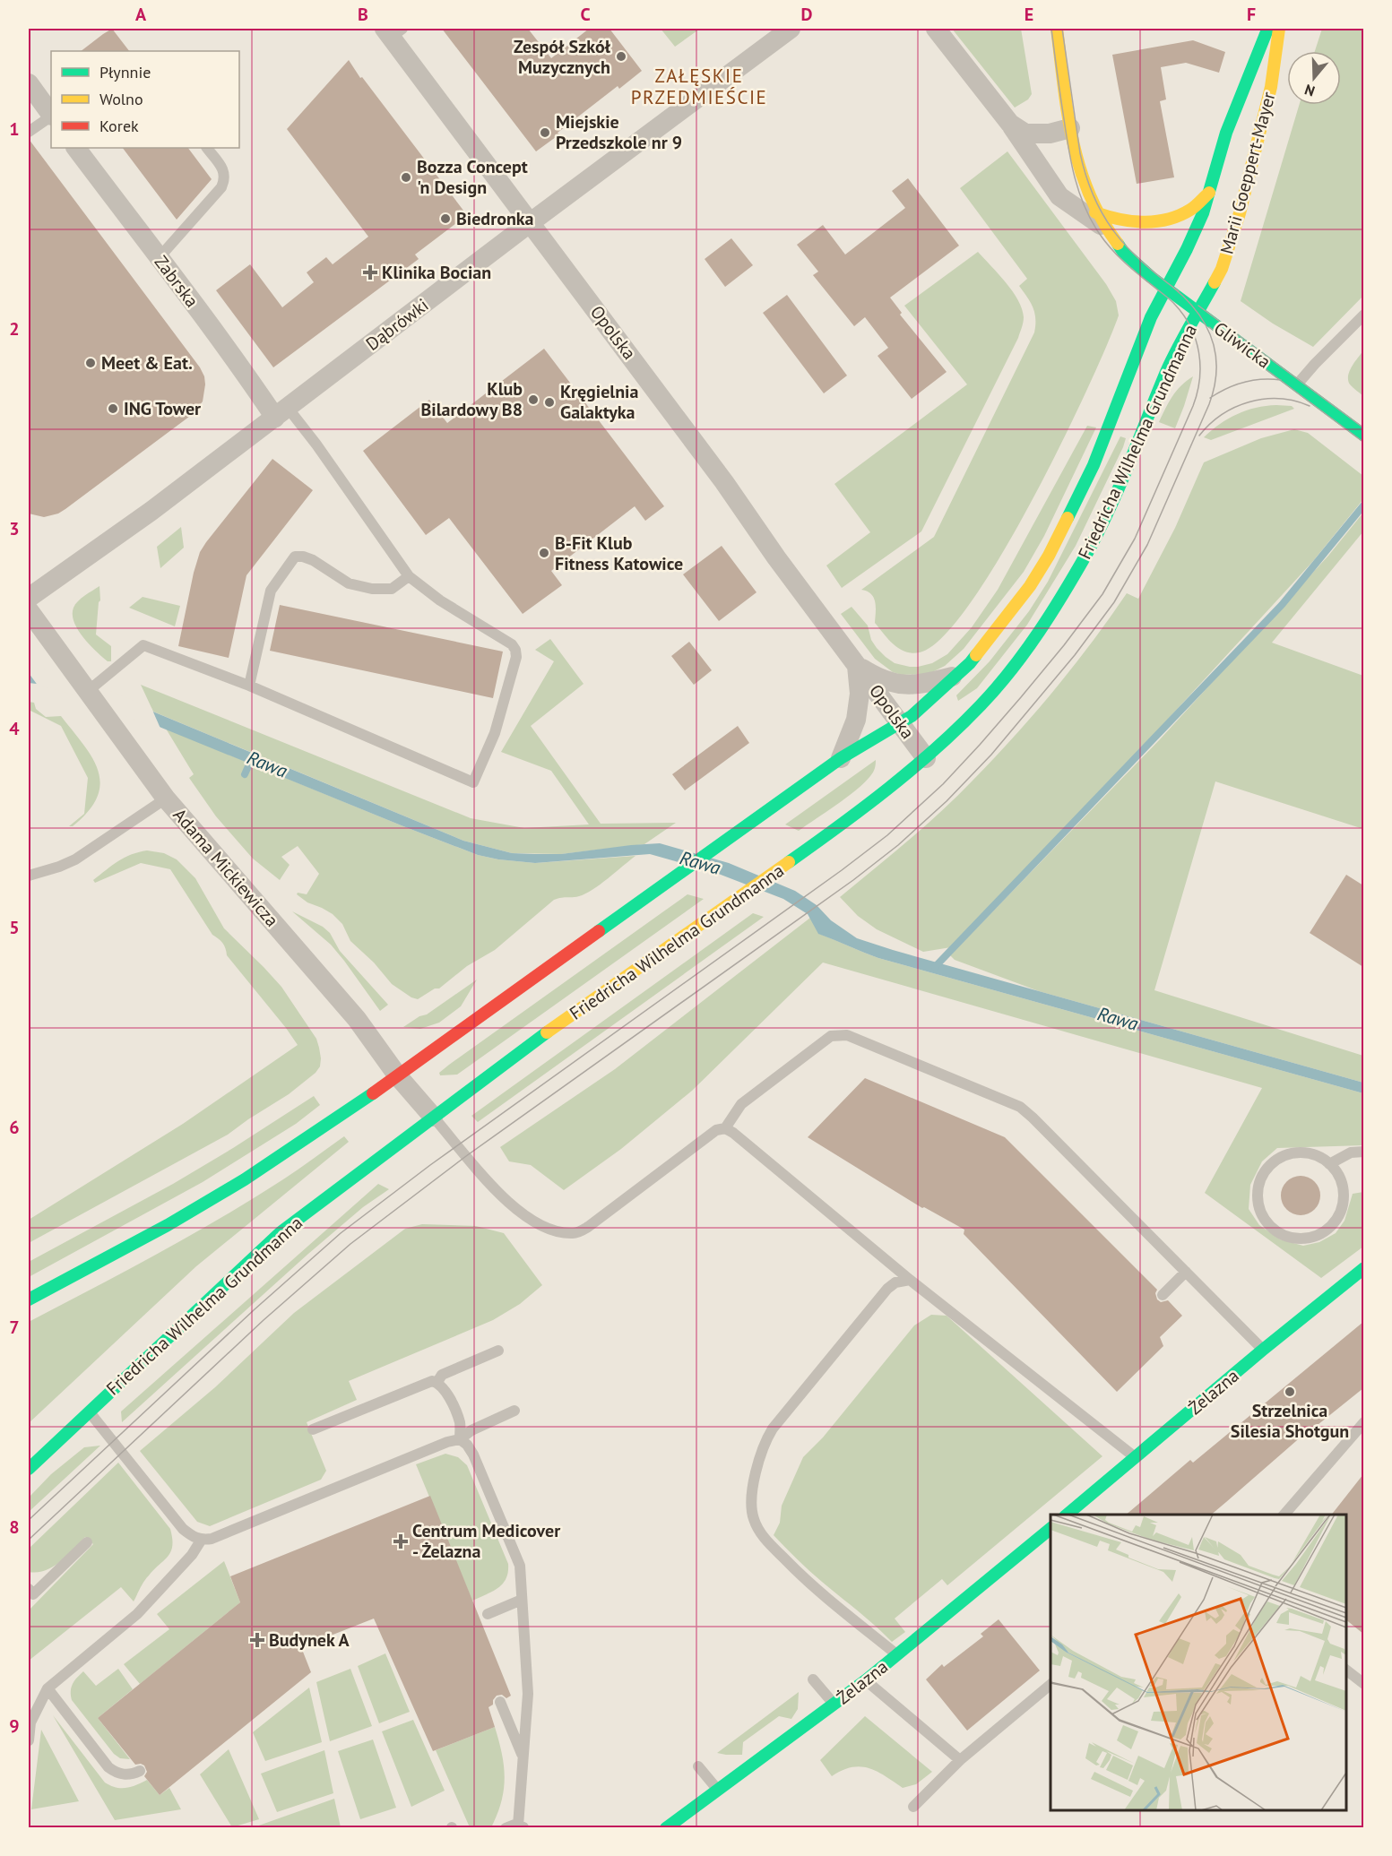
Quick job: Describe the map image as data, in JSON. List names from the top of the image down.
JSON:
{
  "streets": {
    "main road": [
      "Marii Goeppert-Mayer",
      "Gliwicka",
      "Friedricha Wilhelma Grundmanna",
      "Żelazna"
    ],
    "street": [
      "Zabrska",
      "Dąbrówki",
      "Opolska",
      "Adama Mickiewicza"
    ]
  },
  "crossings": [
    ["Marii Goeppert-Mayer", "Gliwicka"],
    ["Marii Goeppert-Mayer", "Friedricha Wilhelma Grundmanna"],
    ["Zabrska", "Dąbrówki"],
    ["Dąbrówki", "Opolska"],
    ["Opolska", "Friedricha Wilhelma Grundmanna"],
    ["Gliwicka", "Friedricha Wilhelma Grundmanna"],
    ["Friedricha Wilhelma Grundmanna", "Adama Mickiewicza"]
  ],
  "districts": ["ZAŁĘSKIE PRZEDMIEŚCIE"],
  "water": ["Rawa"],
  "places": {
    "other": [
      "Zespół Szkół Muzycznych",
      "Miejskie Przedszkole nr 9",
      "Bozza Concept 'n Design",
      "Biedronka",
      "Meet & Eat.",
      "Klub Bilardowy B8",
      "Kręgielnia Galaktyka",
      "ING Tower",
      "B-Fit Klub Fitness Katowice",
      "Strzelnica Silesia Shotgun"
    ],
    "health": ["Klinika Bocian", "Centrum Medicover - Żelazna", "Budynek A"]
  },
  "legend": ["Płynnie", "Wolno", "Korek"],
  "north": "bottom",
  "grid": {
    "columns": [
      "A",
      "B",
      "C",
      "D",
      "E",
      "F"
    ],
    "rows": [
      "1",
      "2",
      "3",
      "4",
      "5",
      "6",
      "7",
      "8",
      "9"
    ]
  }
}
